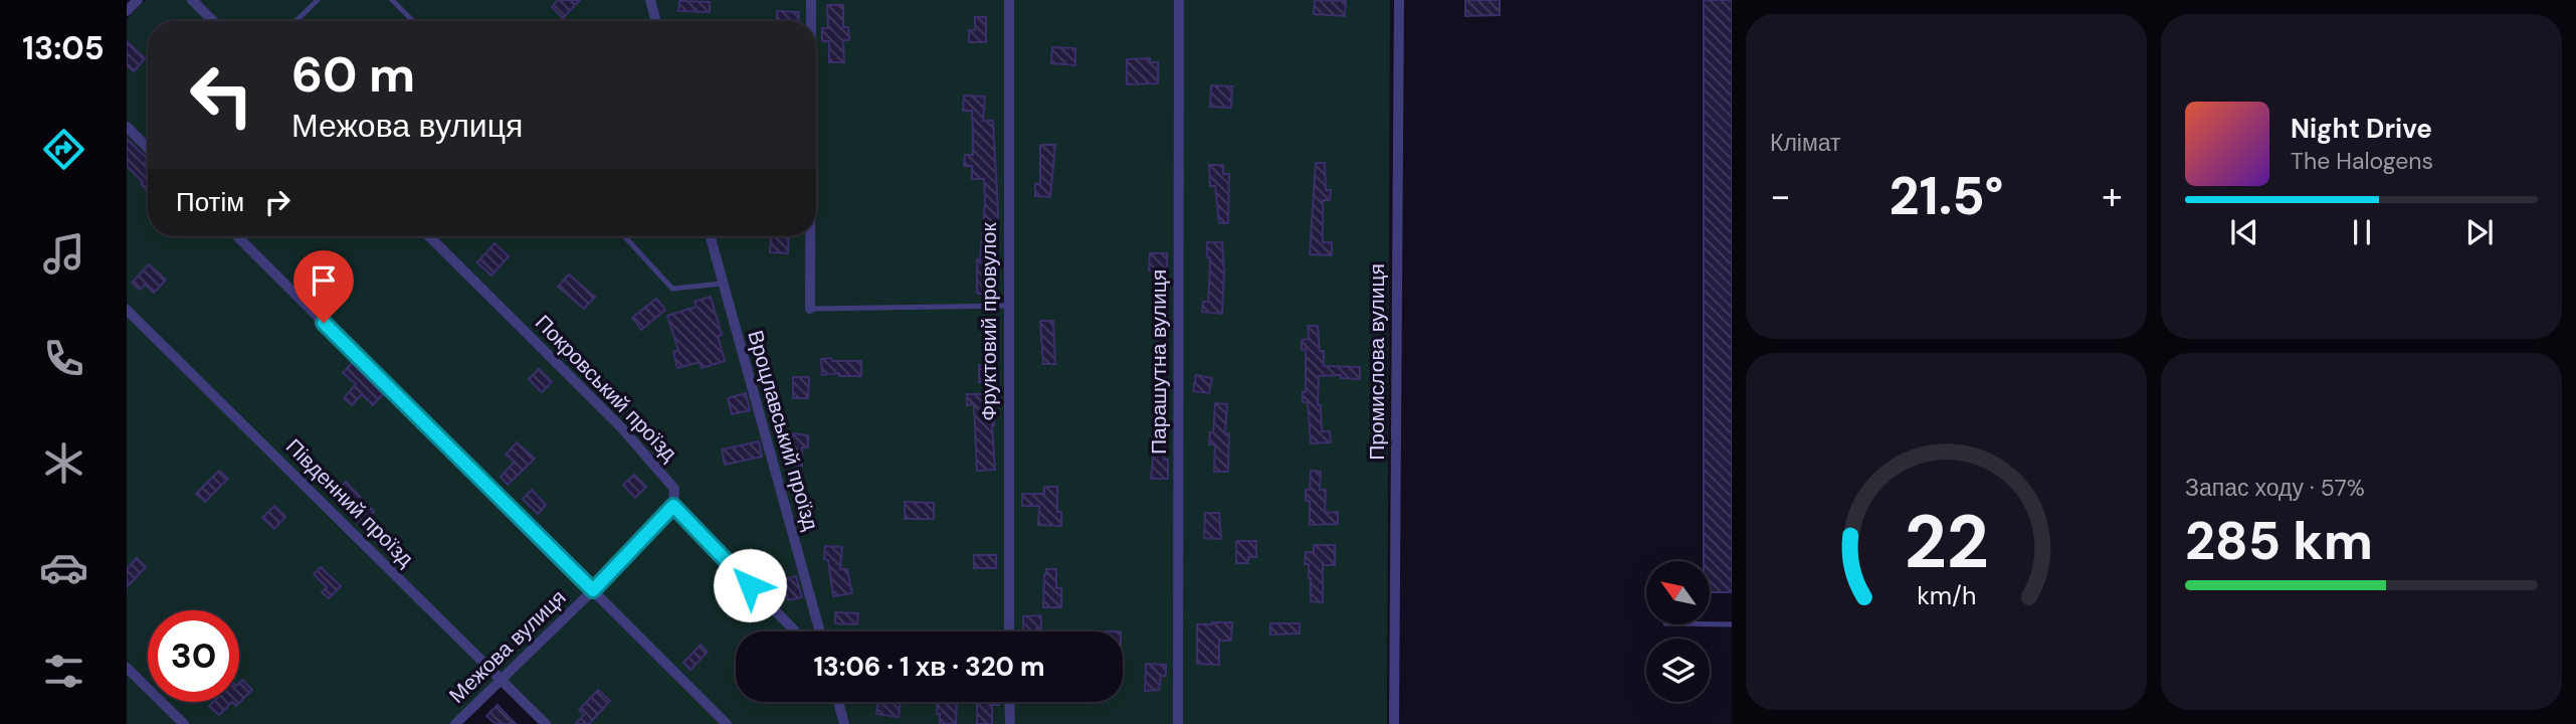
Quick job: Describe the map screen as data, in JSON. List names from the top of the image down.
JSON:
{
  "streets": {
    "street": [
      "Фруктовий провулок",
      "Парашутна вулиця",
      "Промислова вулиця",
      "Покровський проїзд",
      "Вроцлавський проїзд",
      "Південний проїзд",
      "Межова вулиця"
    ]
  },
  "crossings": [
    ["Покровський проїзд", "Межова вулиця"],
    ["Південний проїзд", "Межова вулиця"]
  ],
  "north": "top left",
  "page": {
    "tabs": "13:05",
    "tile": [
      "Клімат",
      ["Запас ходу · 57%", "285 km"]
    ],
    "turn": ["60 m", "Межова вулиця"],
    "song": ["Night Drive", "The Halogens"],
    "heat": ["−", "21.5°", "+"],
    "then": "Потім",
    "limit": "30",
    "trip": "13:06 · 1 хв · 320 m",
    "gauge": ["22", "km/h"]
  }
}
